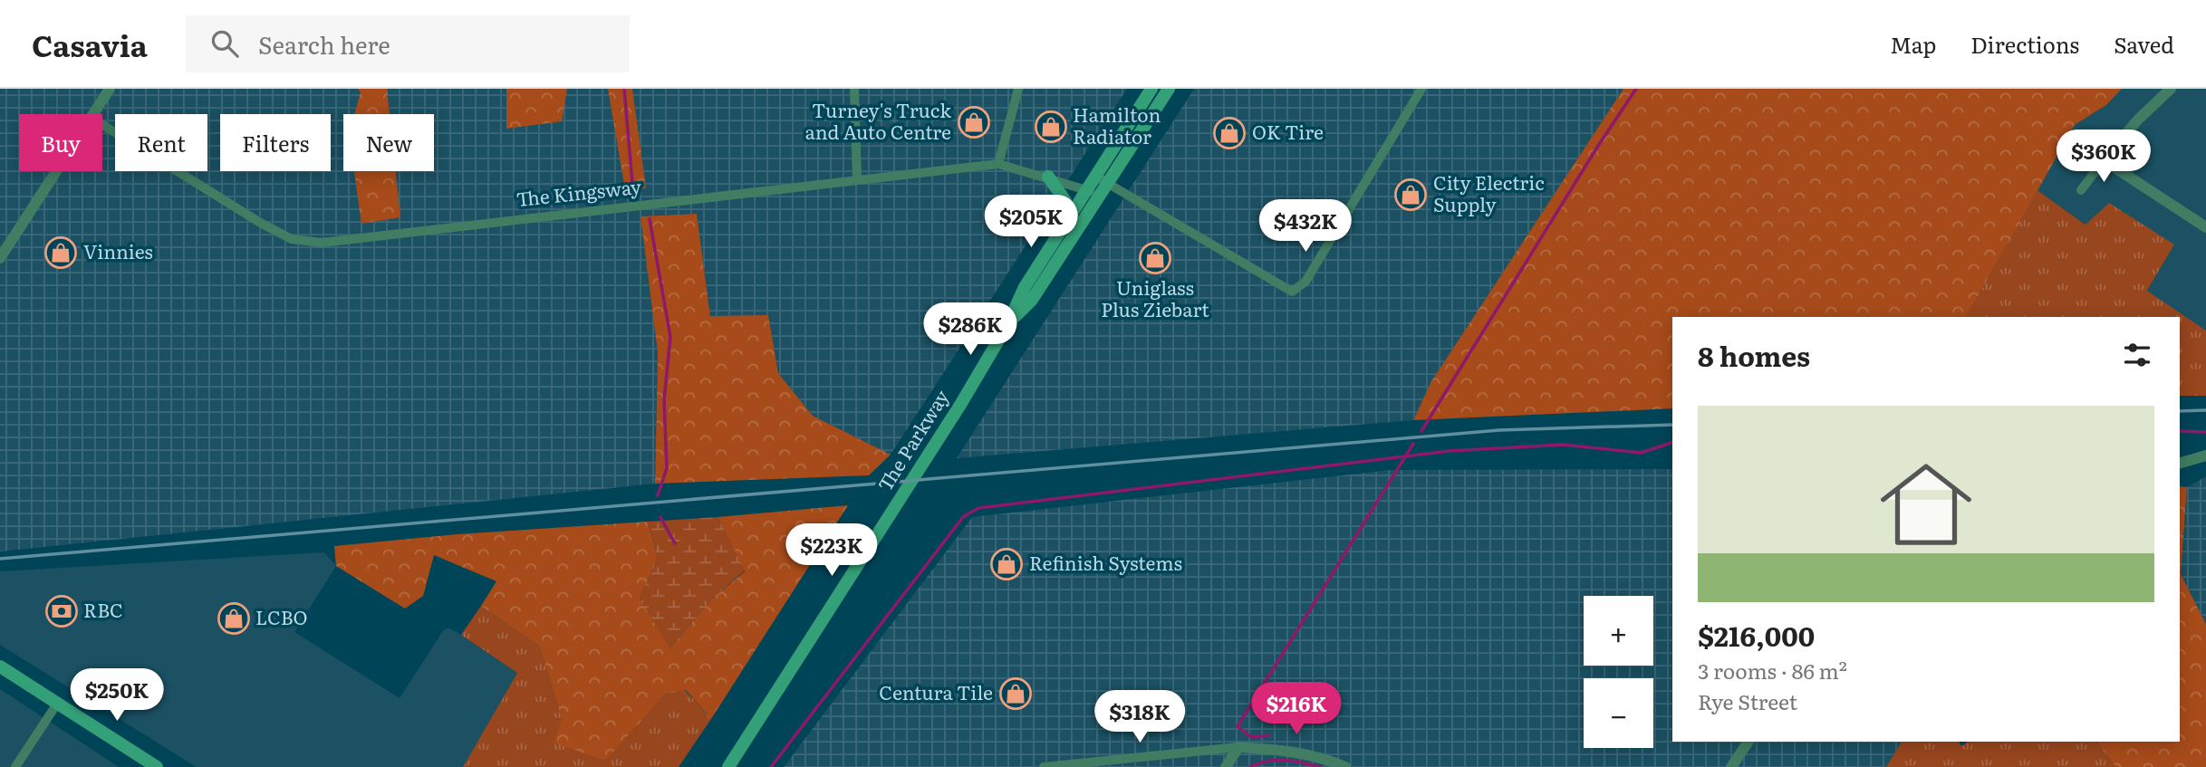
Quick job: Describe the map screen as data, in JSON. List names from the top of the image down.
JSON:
{
  "streets": {
    "main road": ["The Parkway"],
    "street": ["The Kingsway"]
  },
  "crossings": [
    ["The Kingsway", "The Parkway"]
  ],
  "places": {
    "shop": [
      "Turney's Truck and Auto Centre",
      "Hamilton Radiator",
      "OK Tire",
      "City Electric Supply",
      "Vinnies",
      "Uniglass Plus Ziebart",
      "Refinish Systems",
      "LCBO",
      "Centura Tile"
    ],
    "bank": ["RBC"]
  },
  "page": {
    "header": "Casavia",
    "search": "Search here",
    "nav": ["Map", "Directions", "Saved"],
    "chip": [
      "Buy",
      "Rent",
      "Filters",
      "New"
    ],
    "price": [
      "$360K",
      "$205K",
      "$432K",
      "$286K",
      "$223K",
      "$250K",
      "$216K",
      "$318K"
    ],
    "heading": "8 homes",
    "list": [
      {
        "name": "$216,000",
        "note": "3 rooms · 86 m² · Rye Street"
      }
    ],
    "map_buttons": ["+", "−"]
  }
}
